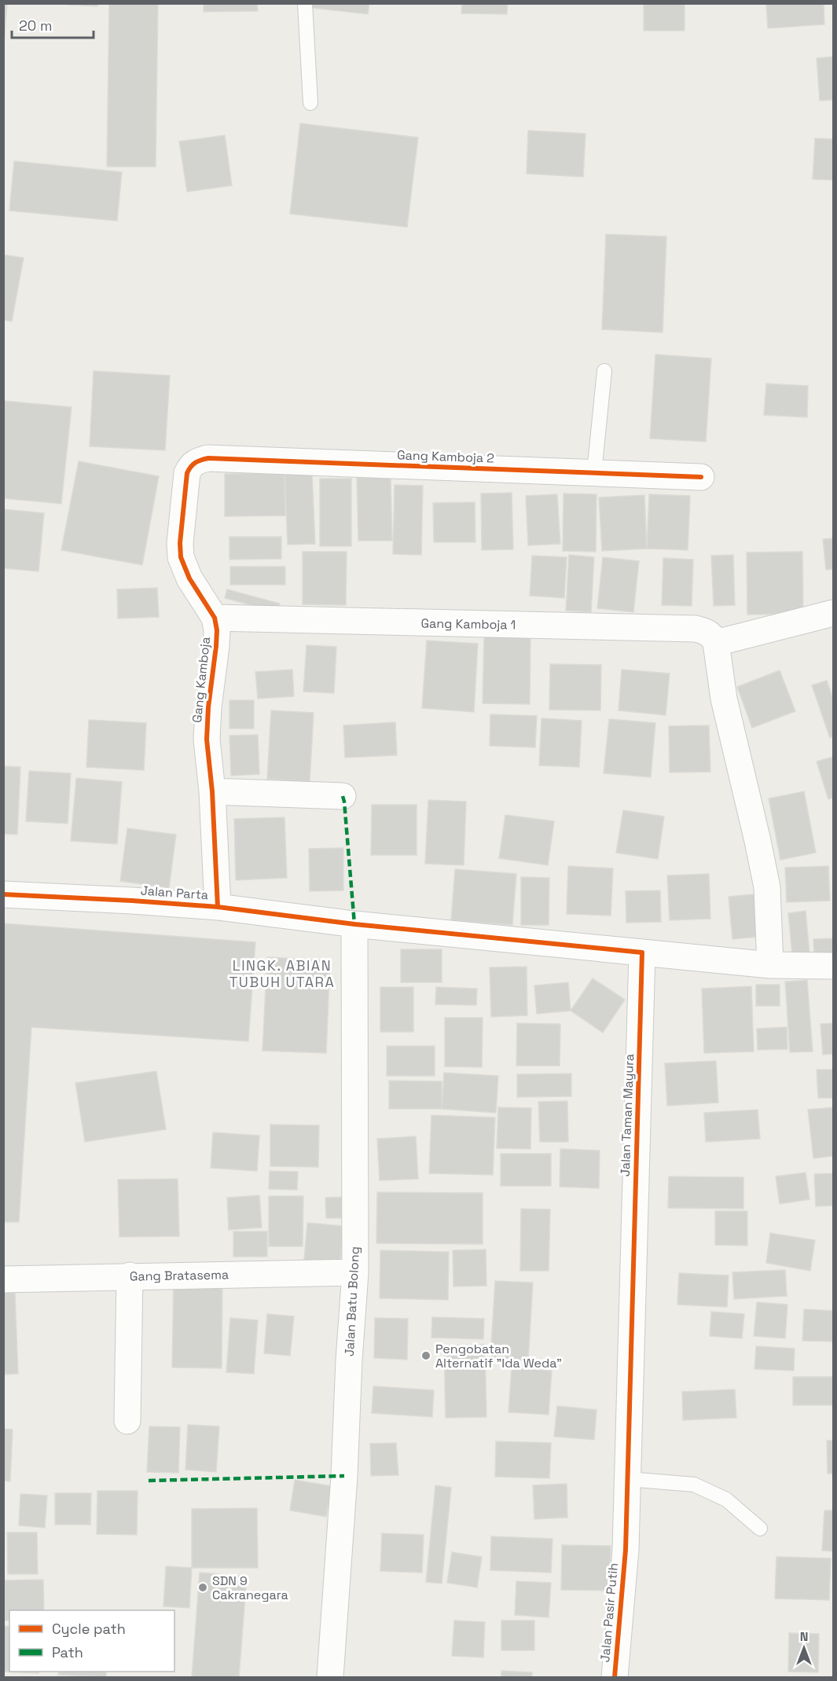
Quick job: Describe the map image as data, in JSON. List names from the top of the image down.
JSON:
{
  "streets": {
    "street": [
      "Gang Kamboja 2",
      "Gang Kamboja 1",
      "Gang Kamboja",
      "Jalan Parta",
      "Jalan Taman Mayura",
      "Gang Bratasema",
      "Jalan Batu Bolong",
      "Jalan Pasir Putih"
    ]
  },
  "crossings": [
    ["Gang Kamboja 2", "Gang Kamboja"],
    ["Gang Kamboja 1", "Gang Kamboja"],
    ["Gang Kamboja", "Jalan Parta"],
    ["Jalan Parta", "Jalan Batu Bolong"],
    ["Jalan Taman Mayura", "Jalan Pasir Putih"],
    ["Gang Bratasema", "Jalan Batu Bolong"]
  ],
  "districts": ["LINGK. ABIAN TUBUH UTARA"],
  "places": ["Pengobatan Alternatif \"Ida Weda\"", "SDN 9 Cakranegara"],
  "legend": ["Cycle path", "Path"],
  "scale_bar": "20 m",
  "north": "top"
}
